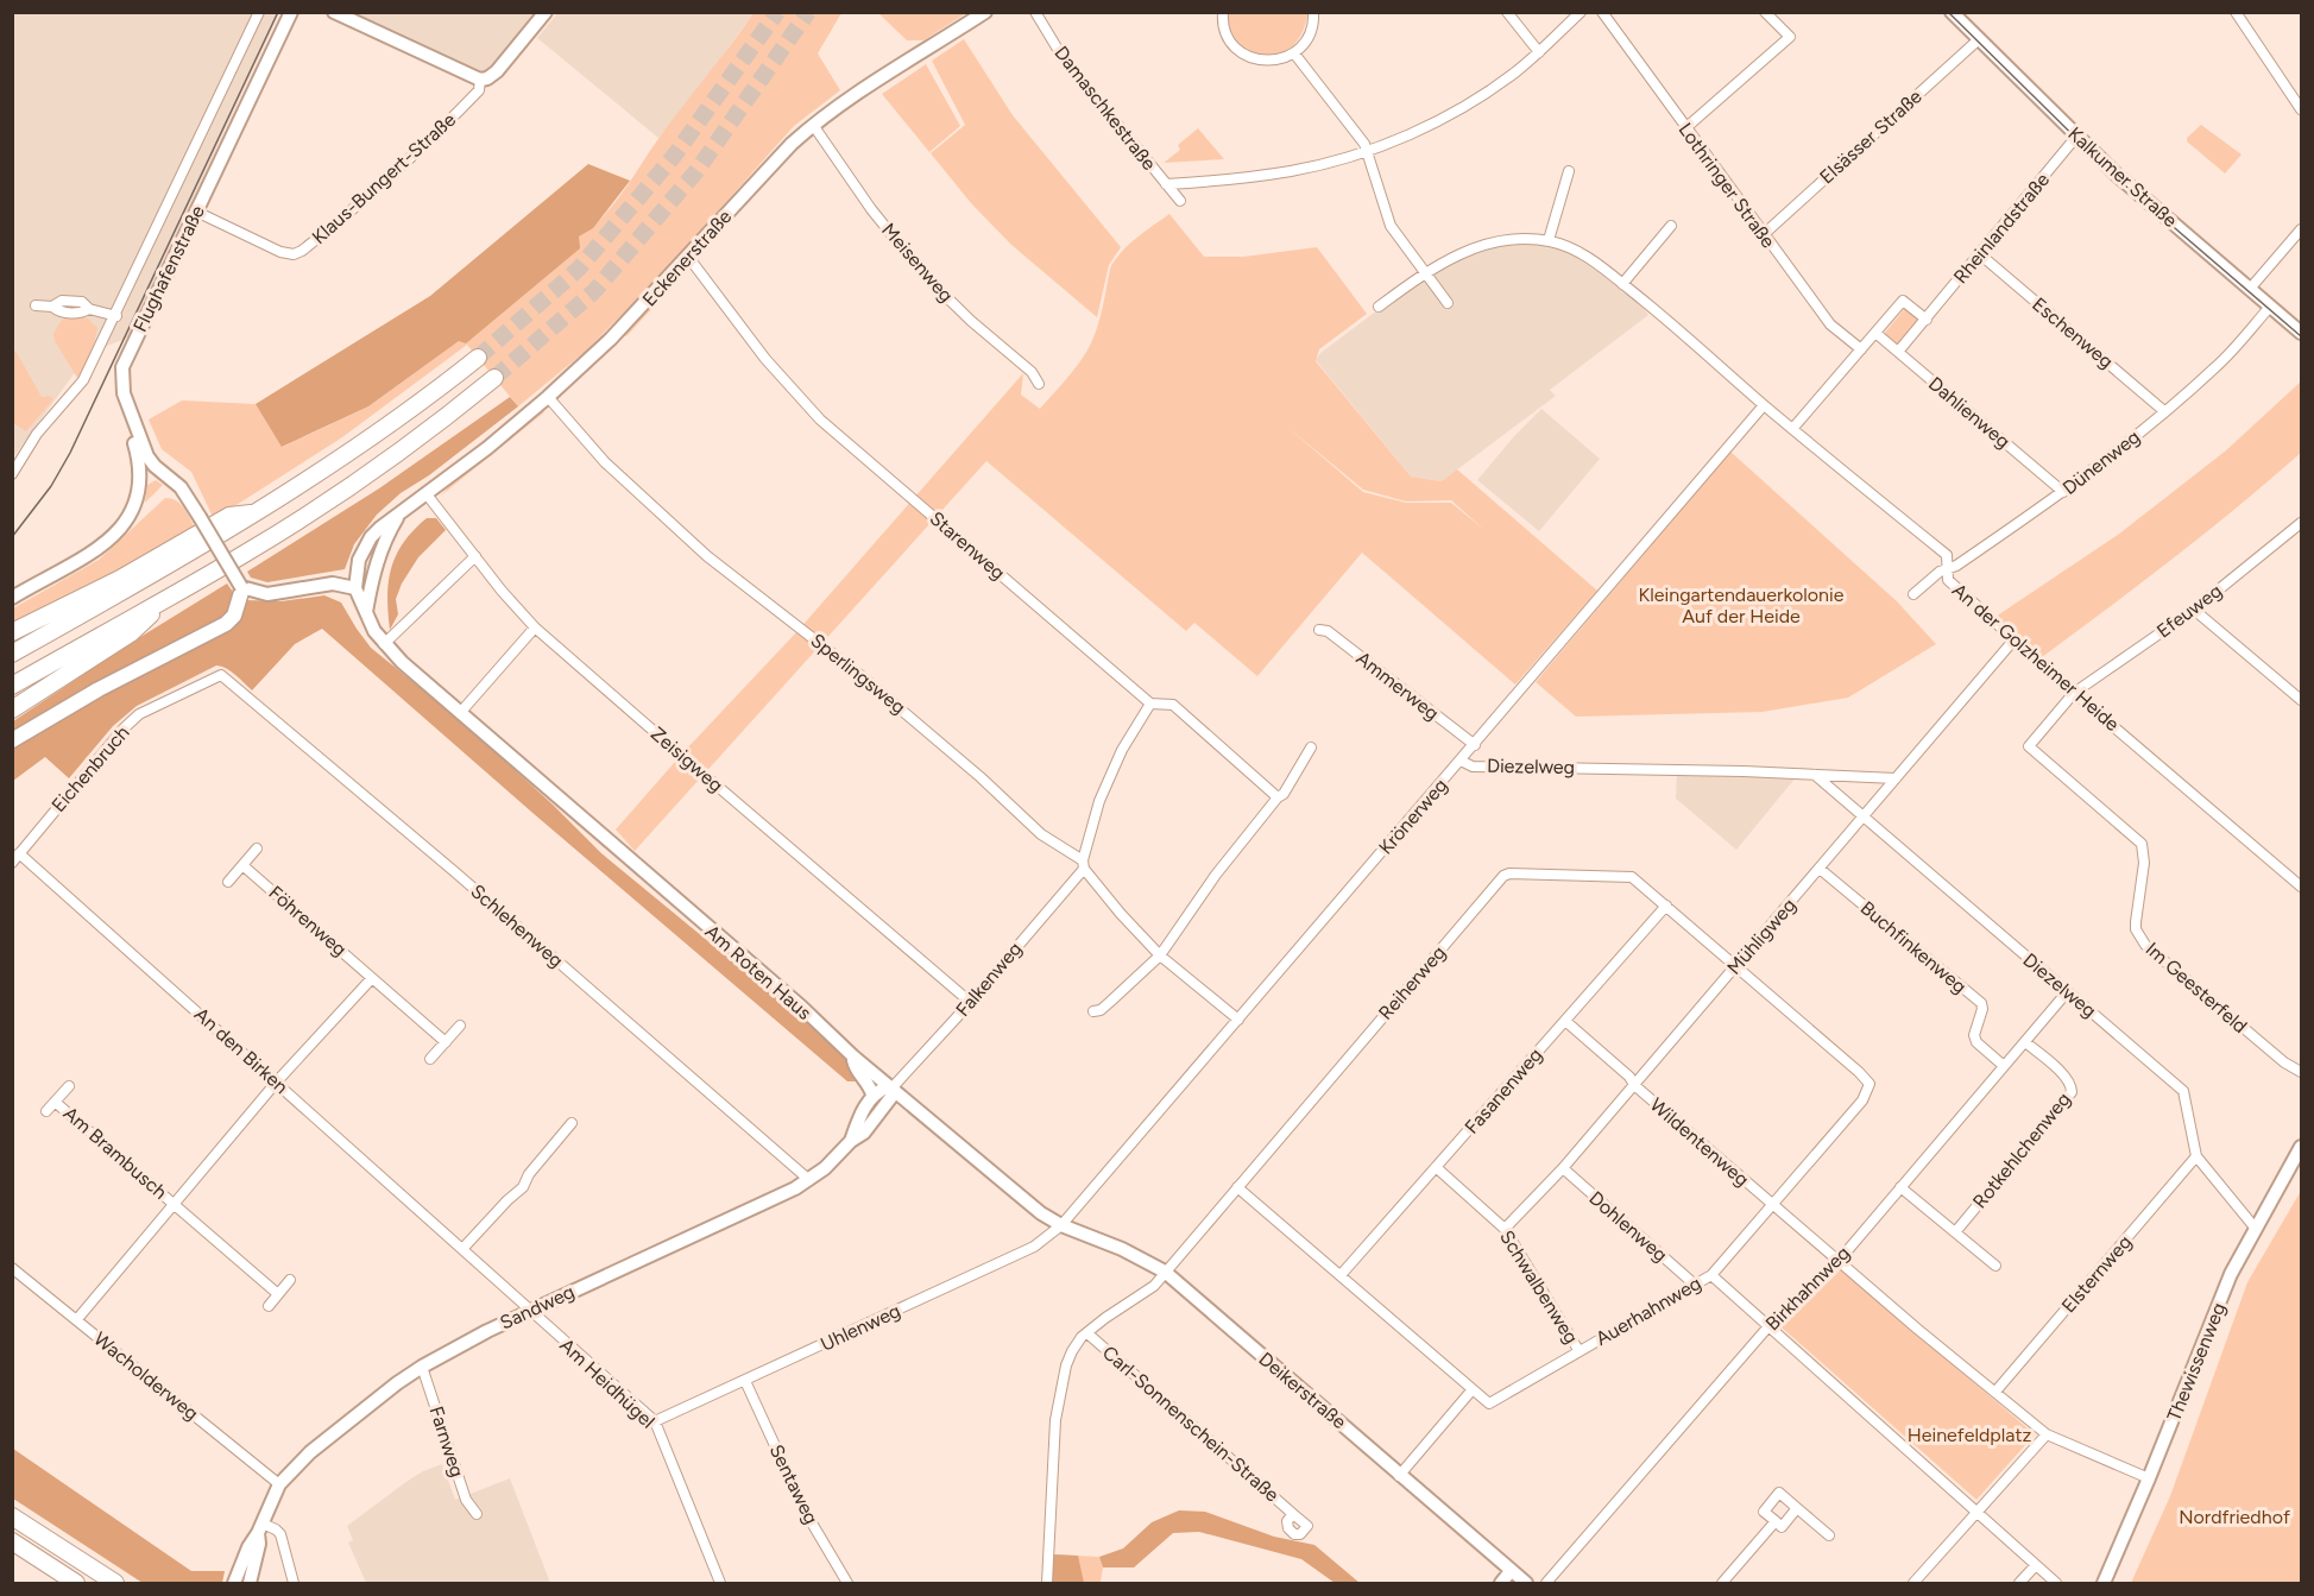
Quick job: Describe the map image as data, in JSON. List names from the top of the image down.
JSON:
{
  "streets": {
    "street": [
      "Damaschkestraße",
      "Elsässer Straße",
      "Kalkumer Straße",
      "Klaus-Bungert-Straße",
      "Lothringer Straße",
      "Rheinlandstraße",
      "Eckenerstraße",
      "Meisenweg",
      "Flughafenstraße",
      "Eschenweg",
      "Dahlienweg",
      "Dünenweg",
      "Starenweg",
      "Efeuweg",
      "An der Golzheimer Heide",
      "Sperlingsweg",
      "Ammerweg",
      "Zeisigweg",
      "Diezelweg",
      "Eichenbruch",
      "Krönerweg",
      "Föhrenweg",
      "Schlehenweg",
      "Mühligweg",
      "Buchfinkenweg",
      "Am Roten Haus",
      "Falkenweg",
      "Reiherweg",
      "Im Geesterfeld",
      "An den Birken",
      "Fasanenweg",
      "Wildentenweg",
      "Rotkehlchenweg",
      "Am Brambusch",
      "Dohlenweg",
      "Elsternweg",
      "Schwalbenweg",
      "Birkhahnweg",
      "Sandweg",
      "Auerhahnweg",
      "Uhlenweg",
      "Thewissenweg",
      "Wacholderweg",
      "Am Heidhügel",
      "Deikerstraße",
      "Carl-Sonnenschein-Straße",
      "Farnweg",
      "Sentaweg"
    ]
  },
  "crossings": [
    ["Elsässer Straße", "Kalkumer Straße"],
    ["Elsässer Straße", "Lothringer Straße"],
    ["Kalkumer Straße", "Rheinlandstraße"],
    ["Kalkumer Straße", "Dünenweg"],
    ["Klaus-Bungert-Straße", "Flughafenstraße"],
    ["Rheinlandstraße", "Eschenweg"],
    ["Rheinlandstraße", "Dahlienweg"],
    ["Eckenerstraße", "Meisenweg"],
    ["Eckenerstraße", "Starenweg"],
    ["Eckenerstraße", "Sperlingsweg"],
    ["Eckenerstraße", "Zeisigweg"],
    ["Eckenerstraße", "Am Roten Haus"],
    ["Eschenweg", "Dünenweg"],
    ["Dahlienweg", "Dünenweg"],
    ["Dünenweg", "An der Golzheimer Heide"],
    ["Starenweg", "Falkenweg"],
    ["Efeuweg", "An der Golzheimer Heide"],
    ["Efeuweg", "Im Geesterfeld"],
    ["An der Golzheimer Heide", "Krönerweg"],
    ["An der Golzheimer Heide", "Mühligweg"],
    ["An der Golzheimer Heide", "Im Geesterfeld"],
    ["Sperlingsweg", "Krönerweg"],
    ["Sperlingsweg", "Falkenweg"],
    ["Ammerweg", "Krönerweg"],
    ["Zeisigweg", "Falkenweg"],
    ["Diezelweg", "Krönerweg"],
    ["Diezelweg", "Mühligweg"],
    ["Diezelweg", "Elsternweg"],
    ["Diezelweg", "Birkhahnweg"],
    ["Diezelweg", "Thewissenweg"],
    ["Eichenbruch", "Schlehenweg"],
    ["Eichenbruch", "An den Birken"],
    ["Krönerweg", "Am Roten Haus"],
    ["Krönerweg", "Uhlenweg"],
    ["Krönerweg", "Deikerstraße"],
    ["Schlehenweg", "Sandweg"],
    ["Mühligweg", "Buchfinkenweg"],
    ["Mühligweg", "Wildentenweg"],
    ["Mühligweg", "Dohlenweg"],
    ["Mühligweg", "Schwalbenweg"],
    ["Mühligweg", "Auerhahnweg"],
    ["Buchfinkenweg", "Birkhahnweg"],
    ["Am Roten Haus", "Falkenweg"],
    ["Am Roten Haus", "Sandweg"],
    ["Am Roten Haus", "Uhlenweg"],
    ["Am Roten Haus", "Deikerstraße"],
    ["Falkenweg", "Sandweg"],
    ["Reiherweg", "Fasanenweg"],
    ["Reiherweg", "Deikerstraße"],
    ["Reiherweg", "Carl-Sonnenschein-Straße"],
    ["An den Birken", "Am Brambusch"],
    ["An den Birken", "Sandweg"],
    ["An den Birken", "Am Heidhügel"],
    ["Fasanenweg", "Wildentenweg"],
    ["Fasanenweg", "Schwalbenweg"],
    ["Wildentenweg", "Birkhahnweg"],
    ["Wildentenweg", "Auerhahnweg"],
    ["Rotkehlchenweg", "Birkhahnweg"],
    ["Am Brambusch", "Wacholderweg"],
    ["Dohlenweg", "Auerhahnweg"],
    ["Schwalbenweg", "Auerhahnweg"],
    ["Sandweg", "Wacholderweg"],
    ["Sandweg", "Am Heidhügel"],
    ["Sandweg", "Farnweg"],
    ["Uhlenweg", "Am Heidhügel"],
    ["Uhlenweg", "Deikerstraße"],
    ["Uhlenweg", "Sentaweg"],
    ["Deikerstraße", "Carl-Sonnenschein-Straße"]
  ],
  "parks": ["Kleingartendauerkolonie Auf der Heide", "Heinefeldplatz", "Nordfriedhof"]
}
